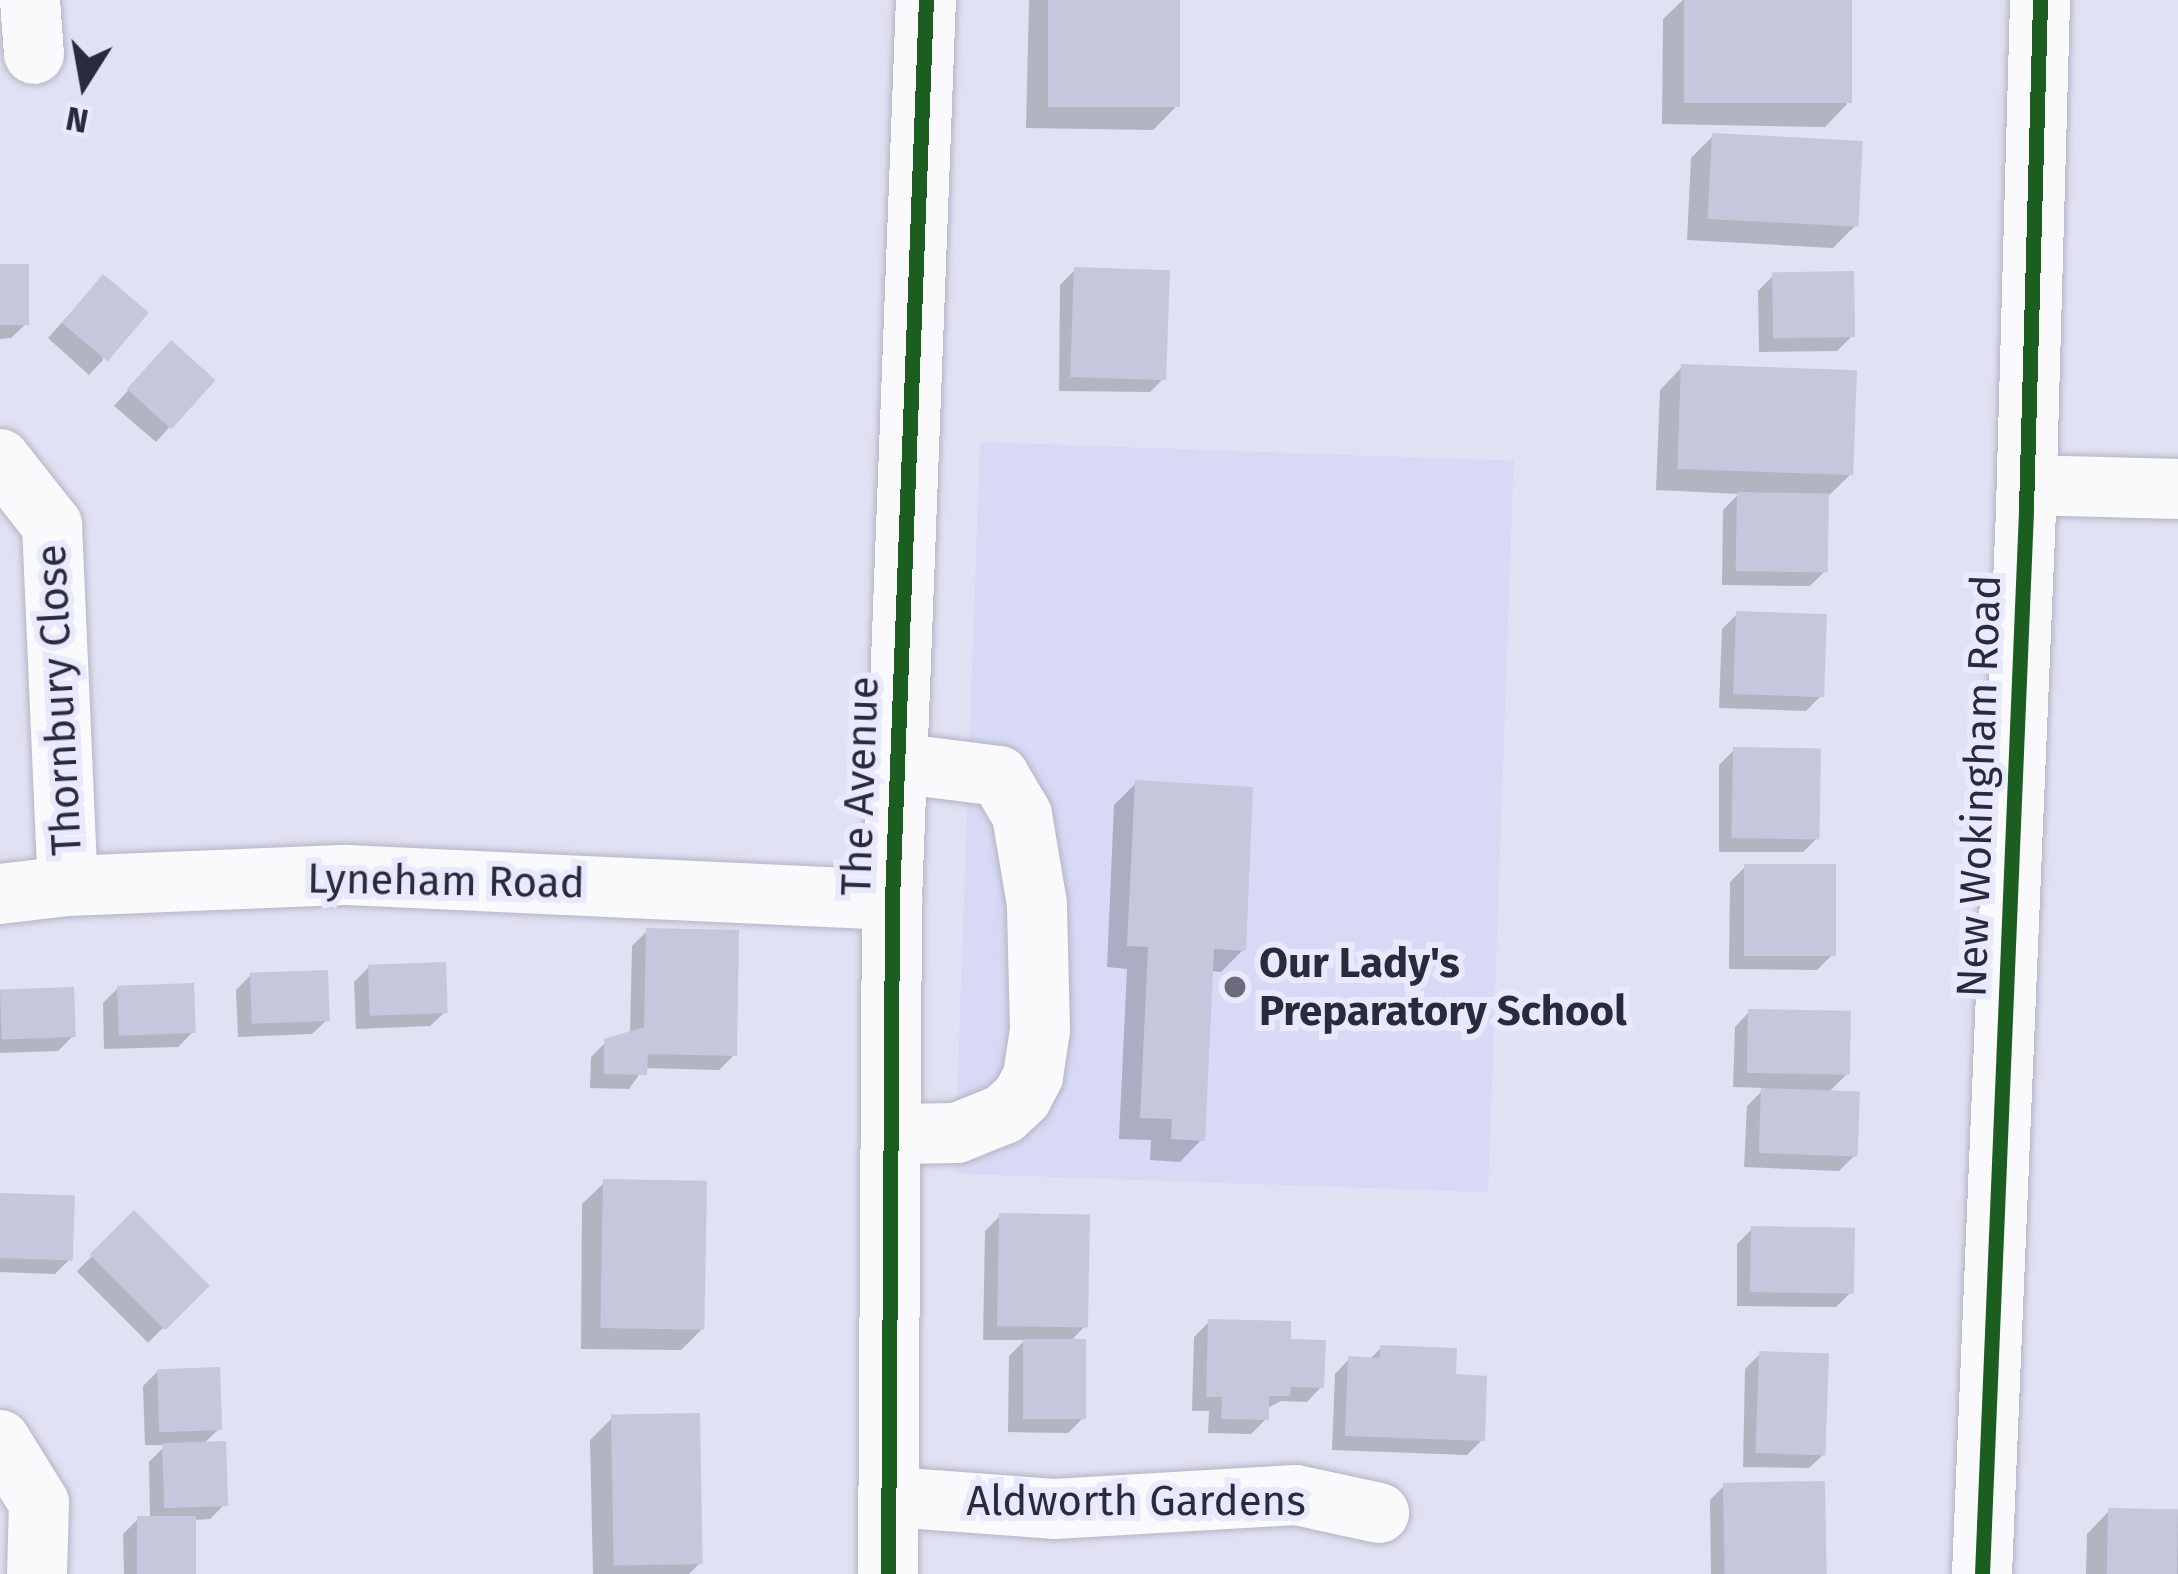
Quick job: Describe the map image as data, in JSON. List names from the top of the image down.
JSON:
{
  "streets": {
    "street": [
      "Thornbury Close",
      "The Avenue",
      "New Wokingham Road",
      "Lyneham Road",
      "Aldworth Gardens"
    ]
  },
  "crossings": [
    ["Thornbury Close", "Lyneham Road"],
    ["The Avenue", "Lyneham Road"],
    ["The Avenue", "Aldworth Gardens"]
  ],
  "places": ["Our Lady's Preparatory School"],
  "north": "bottom"
}
